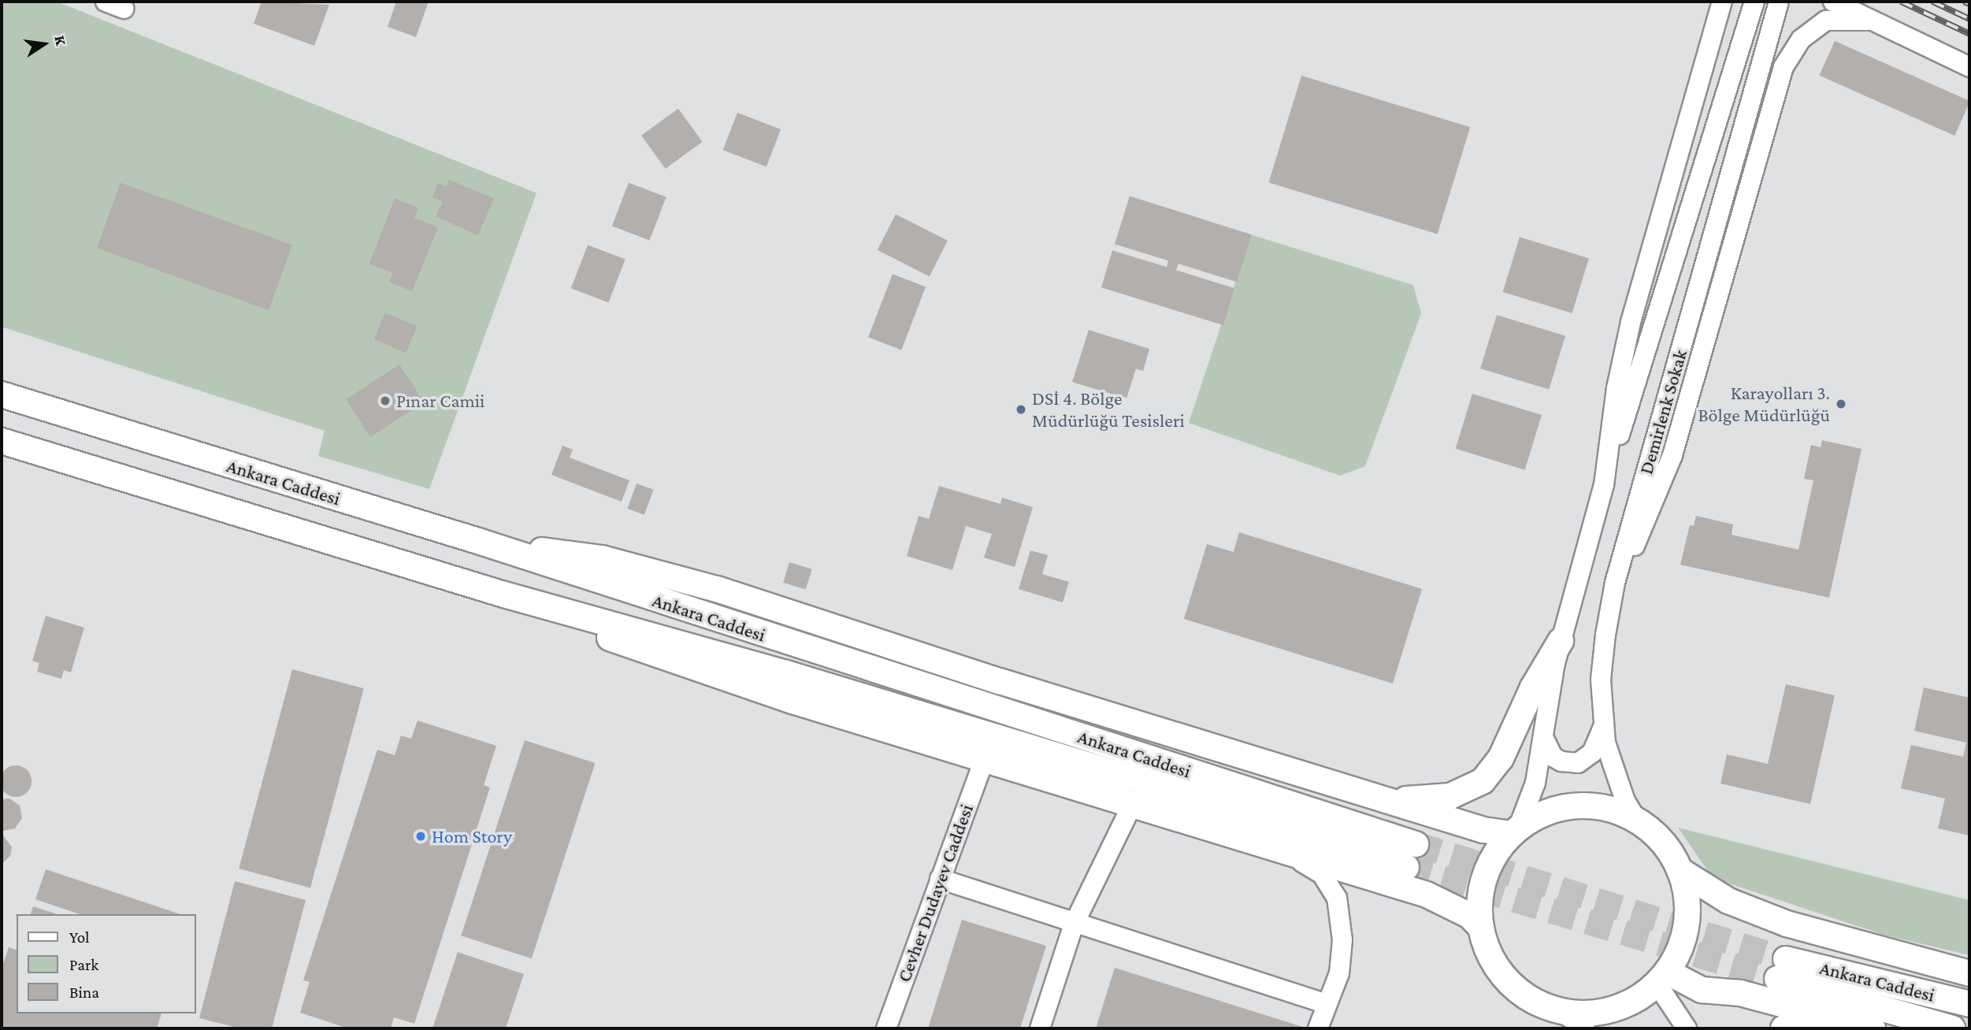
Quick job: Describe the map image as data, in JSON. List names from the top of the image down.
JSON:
{
  "streets": {
    "main road": ["Ankara Caddesi"],
    "street": ["Demirlenk Sokak", "Cevher Dudayev Caddesi"]
  },
  "places": [
    "Pınar Camii",
    "Karayolları 3. Bölge Müdürlüğü",
    "DSİ 4. Bölge Müdürlüğü Tesisleri",
    "Hom Story"
  ],
  "legend": ["Yol", "Park", "Bina"],
  "north": "right"
}
